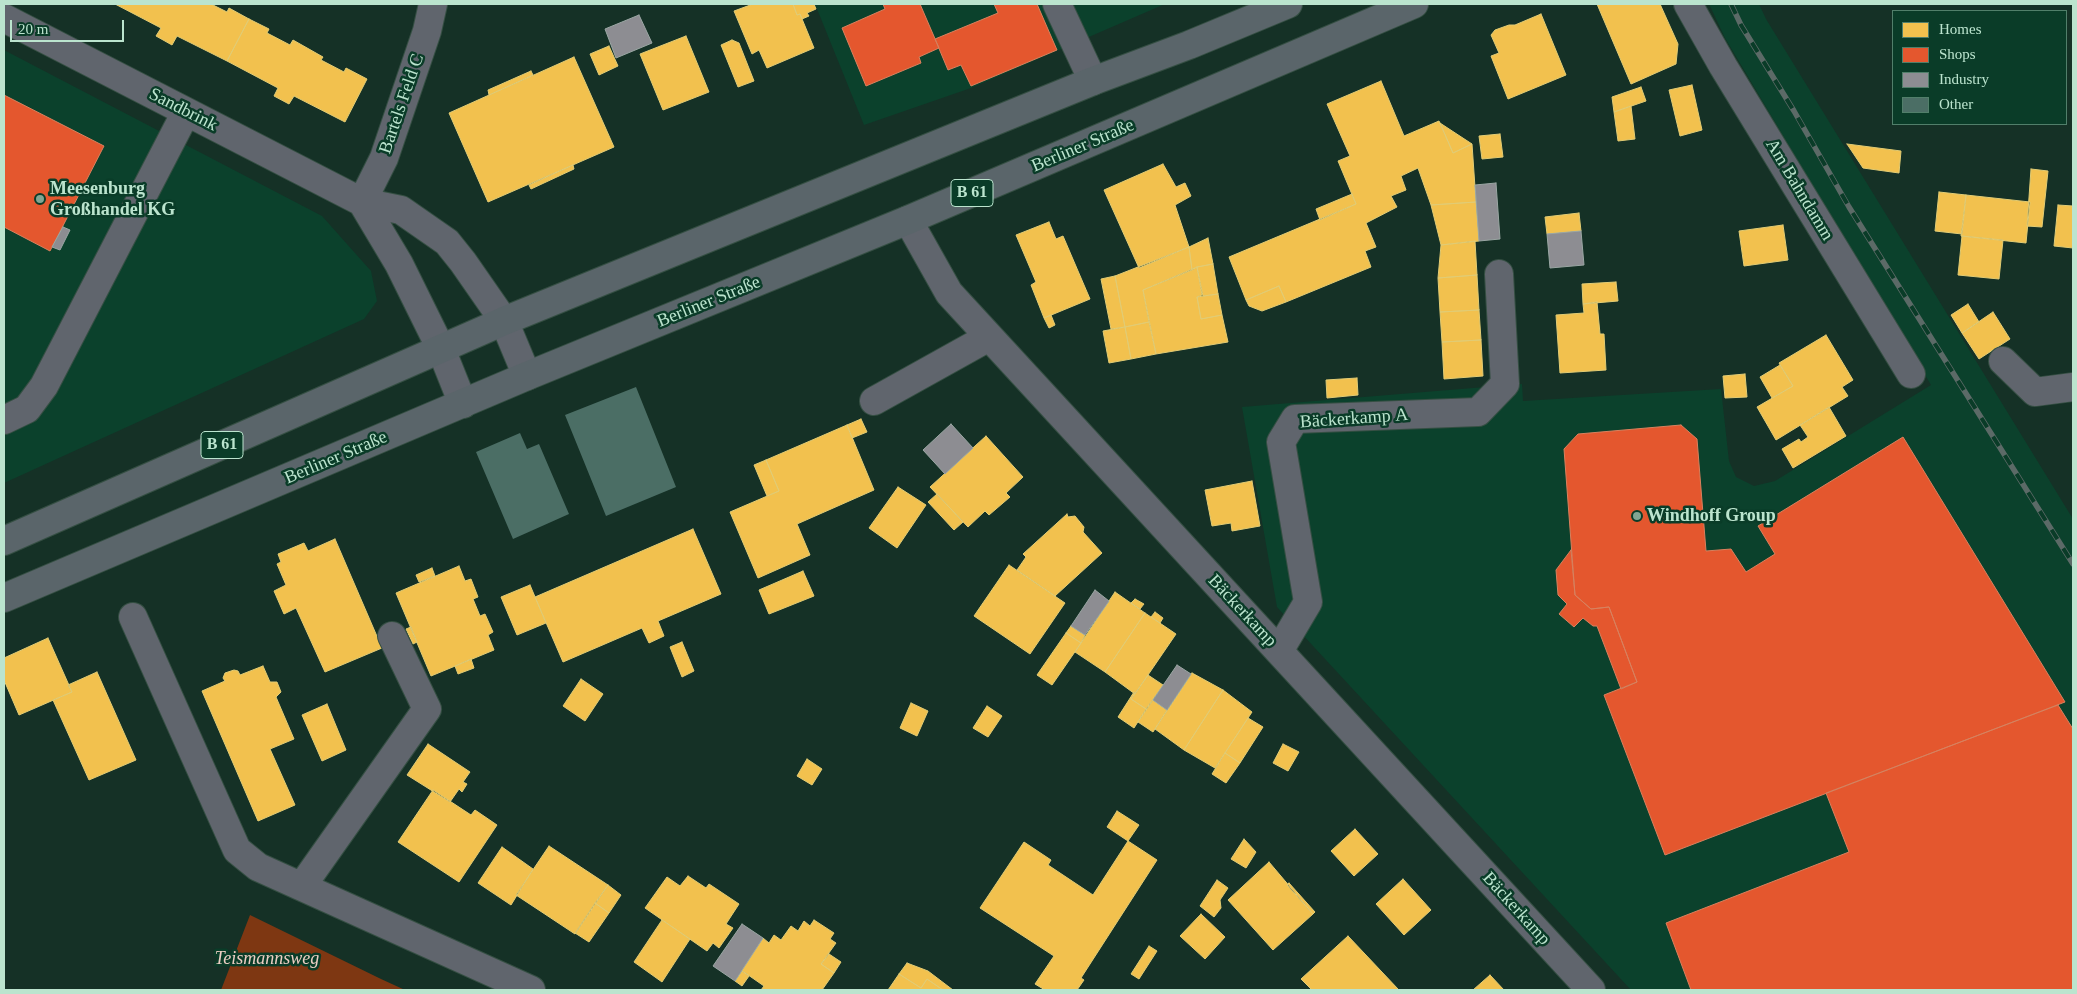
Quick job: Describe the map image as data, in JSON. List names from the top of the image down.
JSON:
{
  "streets": {
    "main road": ["Berliner Straße", "B 61"],
    "street": [
      "Bartels Feld C",
      "Sandbrink",
      "Am Bahndamm",
      "Bäckerkamp A",
      "Bäckerkamp"
    ]
  },
  "crossings": [
    ["Bartels Feld C", "Sandbrink"],
    ["Sandbrink", "Berliner Straße"],
    ["Sandbrink", "B 61"],
    ["Berliner Straße", "Bäckerkamp"],
    ["Bäckerkamp A", "Bäckerkamp"]
  ],
  "parks": ["Teismannsweg"],
  "places": ["Meesenburg Großhandel KG", "Windhoff Group"],
  "legend": [
    "Homes",
    "Shops",
    "Industry",
    "Other"
  ],
  "scale_bar": "20 m"
}
